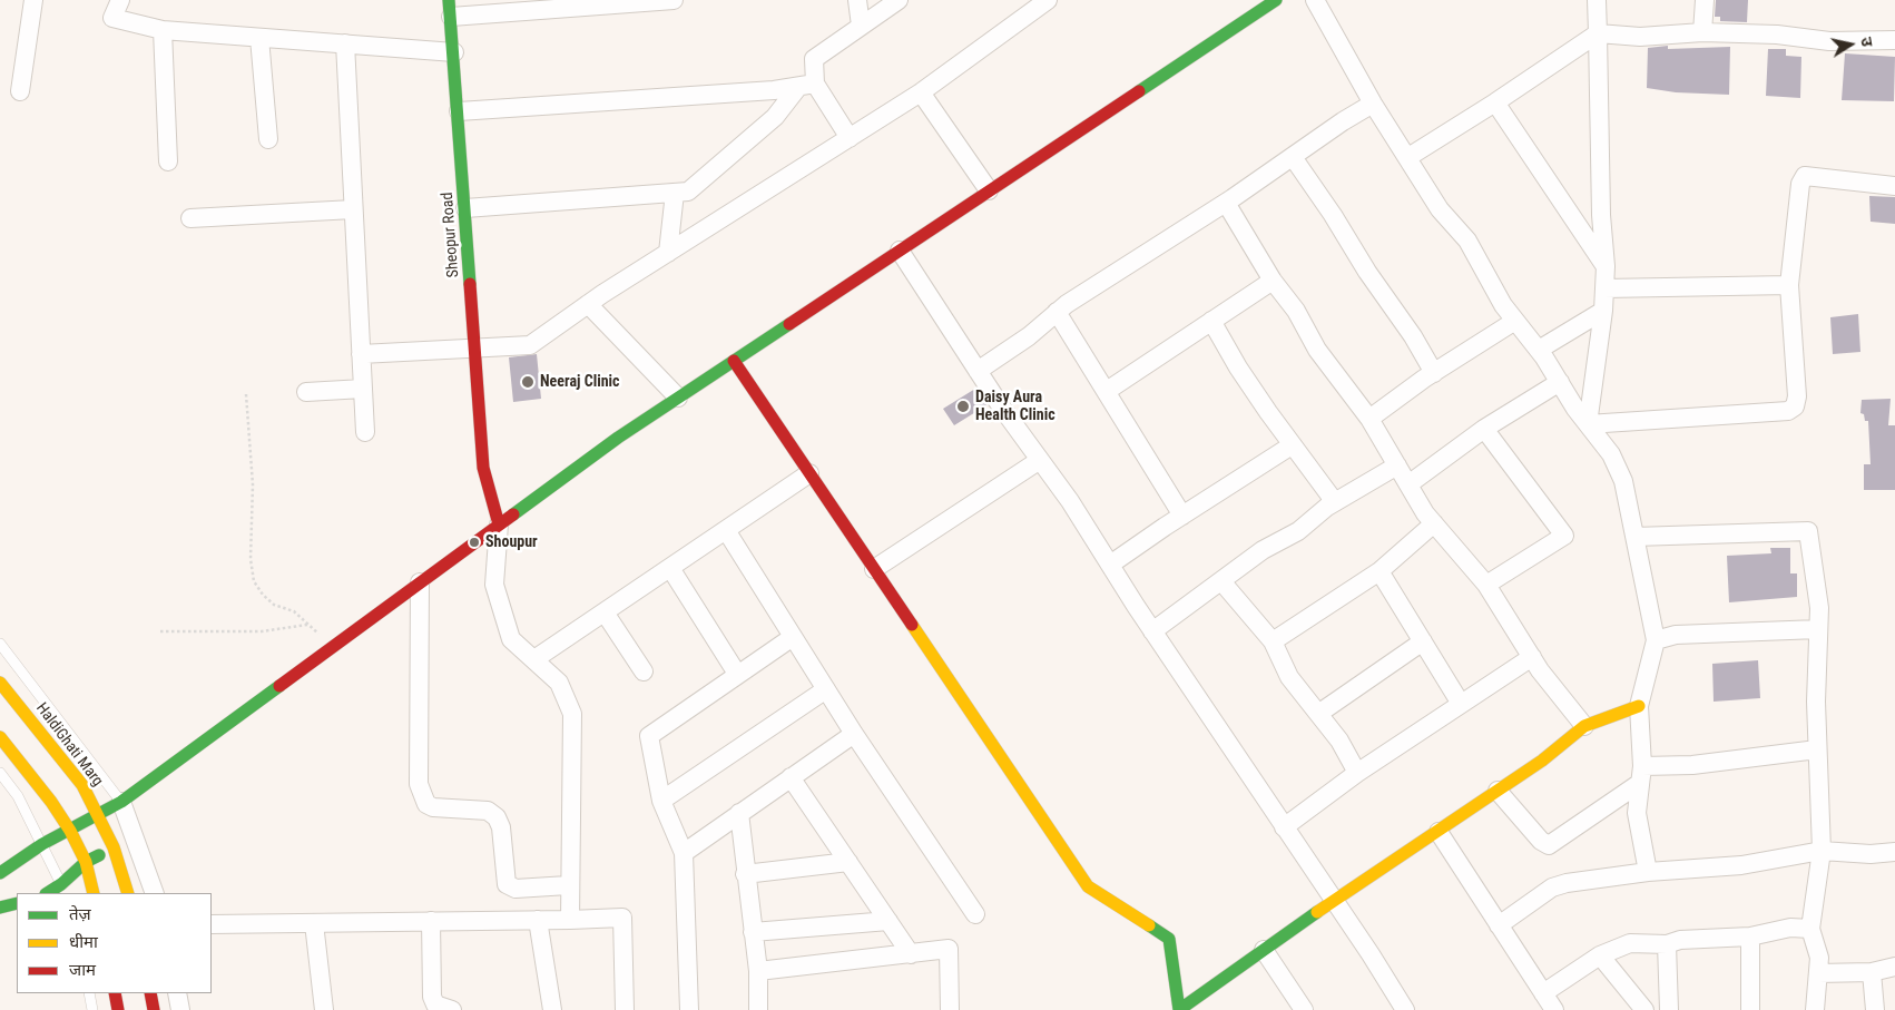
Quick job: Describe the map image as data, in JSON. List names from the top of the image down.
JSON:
{
  "streets": {
    "street": ["Sheopur Road", "HaldiGhati Marg"]
  },
  "places": ["Neeraj Clinic", "Daisy Aura Health Clinic", "Shoupur"],
  "legend": ["तेज़", "धीमा", "जाम"],
  "north": "right"
}
